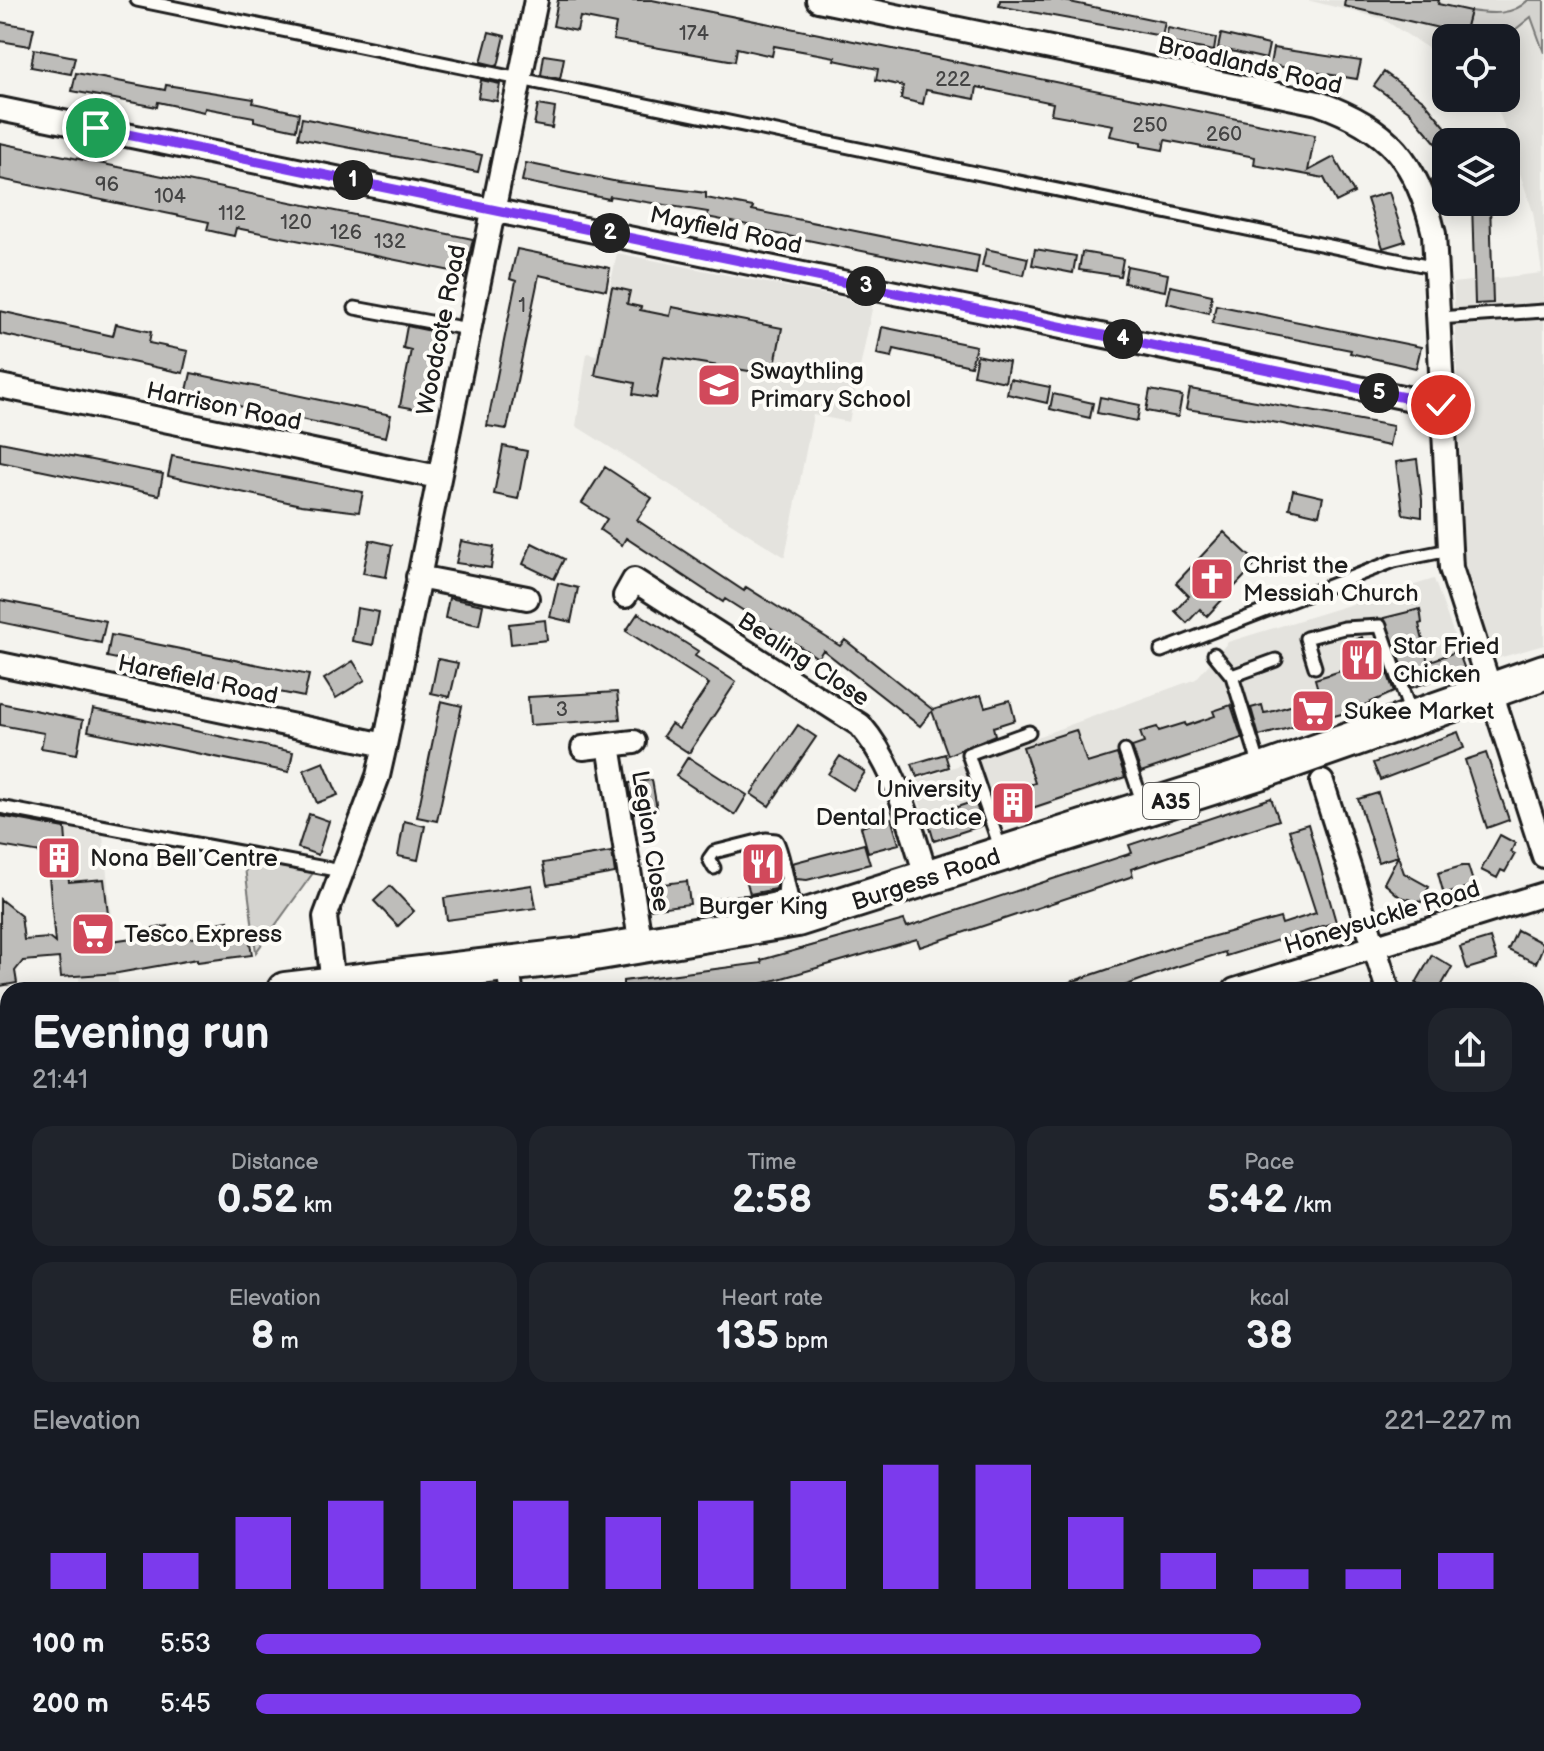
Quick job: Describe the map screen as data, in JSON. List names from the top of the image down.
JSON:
{
  "streets": {
    "main road": ["A35", "Burgess Road"],
    "street": [
      "Broadlands Road",
      "Mayfield Road",
      "Woodcote Road",
      "Harrison Road",
      "Bealing Close",
      "Harefield Road",
      "Legion Close",
      "Honeysuckle Road"
    ]
  },
  "crossings": [
    ["Broadlands Road", "Mayfield Road"],
    ["Broadlands Road", "Burgess Road"],
    ["Mayfield Road", "Woodcote Road"],
    ["Woodcote Road", "Harrison Road"],
    ["Woodcote Road", "Harefield Road"],
    ["Bealing Close", "Burgess Road"],
    ["Legion Close", "Burgess Road"]
  ],
  "places": {
    "school or university": ["Swaythling Primary School"],
    "church": ["Christ the Messiah Church"],
    "restaurant": ["Star Fried Chicken", "Burger King"],
    "supermarket": ["Sukee Market", "Tesco Express"],
    "building": ["University Dental Practice", "Nona Bell Centre"]
  },
  "house_numbers": [
    "174",
    "222",
    "250",
    "260",
    "96",
    "104",
    "112",
    "120",
    "126",
    "132",
    "1",
    "3"
  ],
  "page": {
    "pins": [
      "1",
      "2",
      "3",
      "4",
      "5"
    ],
    "heading": ["Evening run", "21:41"],
    "stats": [
      ["Distance", "0.52 km"],
      ["Time", "2:58"],
      ["Pace", "5:42 /km"],
      ["Elevation", "8 m"],
      ["Heart rate", "135 bpm"],
      ["kcal", "38"]
    ],
    "chart": ["Elevation", "221–227 m"],
    "list": [
      {
        "name": "100 m",
        "note": "5:53"
      },
      {
        "name": "200 m",
        "note": "5:45"
      }
    ]
  }
}
